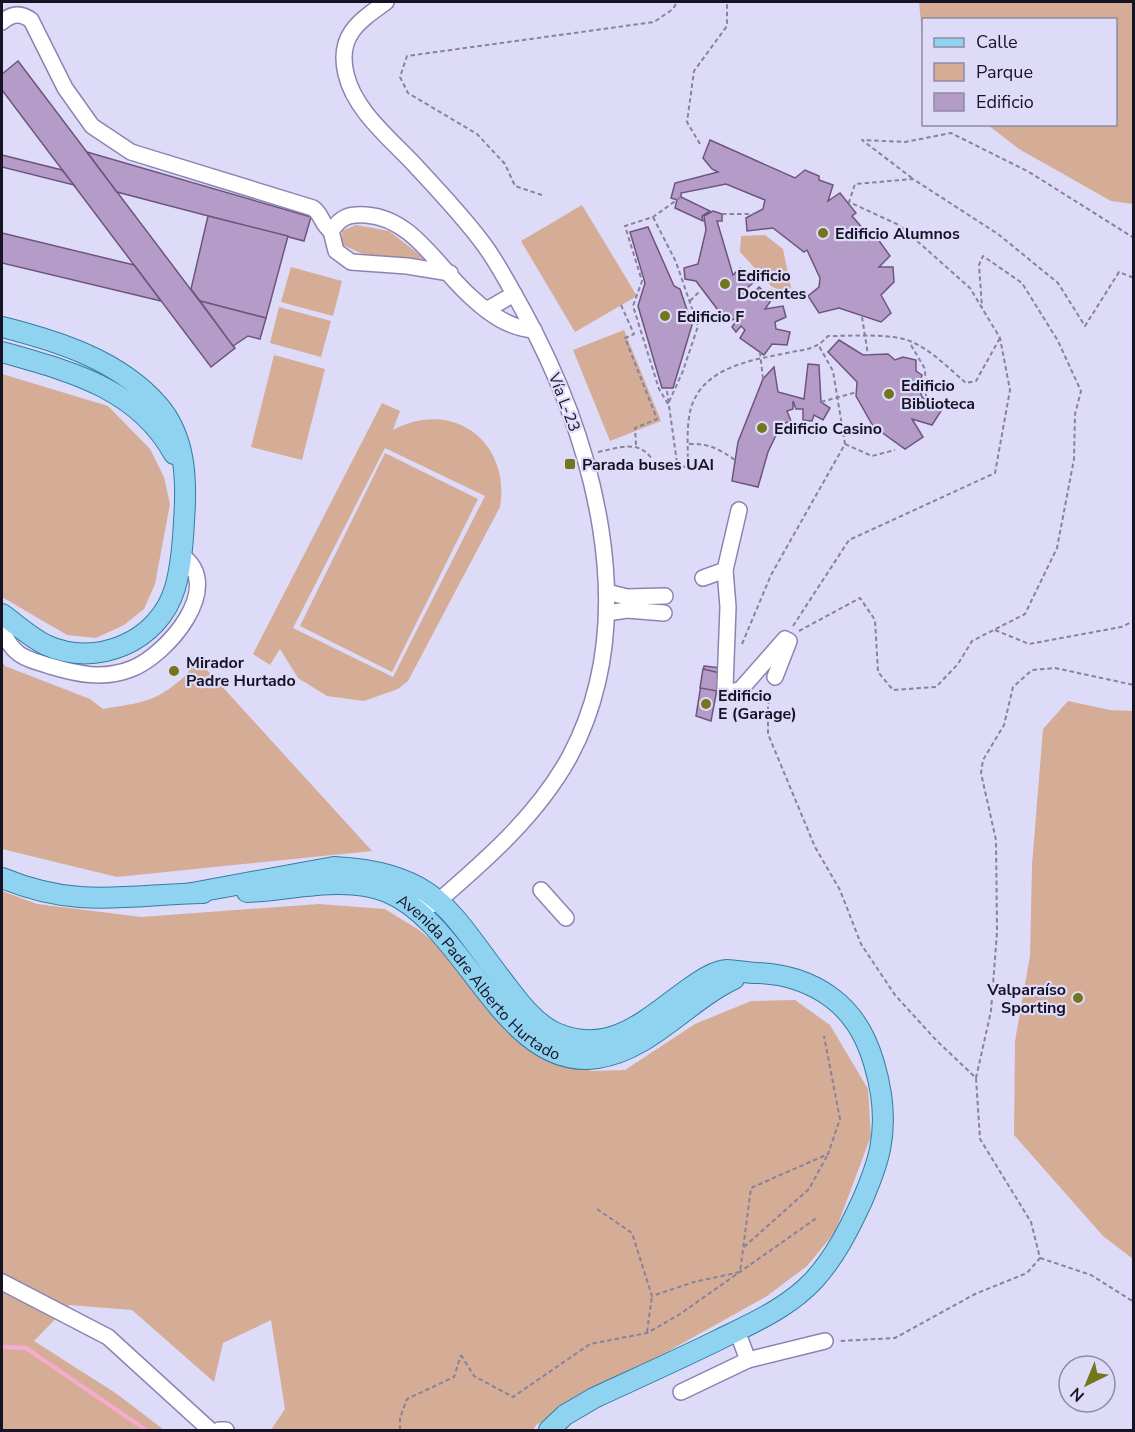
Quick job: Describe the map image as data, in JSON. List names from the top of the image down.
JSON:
{
  "streets": {
    "main road": ["Avenida Padre Alberto Hurtado"],
    "street": ["Vía L-23"]
  },
  "crossings": [
    ["Vía L-23", "Avenida Padre Alberto Hurtado"]
  ],
  "places": {
    "other": [
      "Edificio Alumnos",
      "Edificio Docentes",
      "Edificio F",
      "Edificio Biblioteca",
      "Edificio Casino",
      "Mirador Padre Hurtado",
      "Edificio E (Garage)",
      "Valparaíso Sporting"
    ],
    "transit": ["Parada buses UAI"]
  },
  "legend": ["Calle", "Parque", "Edificio"],
  "north": "bottom left"
}
